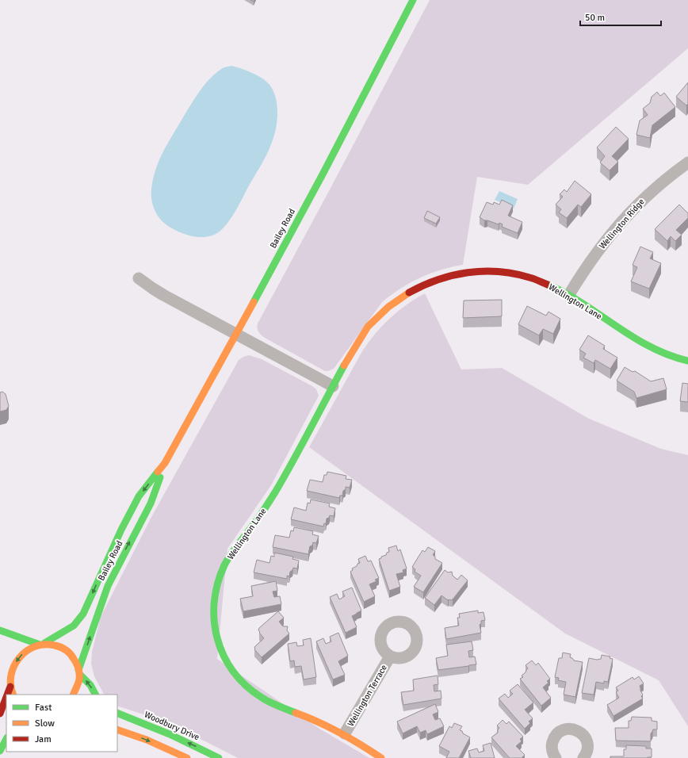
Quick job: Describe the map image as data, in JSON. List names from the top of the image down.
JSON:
{
  "streets": {
    "main road": ["Bailey Road", "Wellington Lane", "Woodbury Drive"],
    "street": ["Wellington Ridge", "Wellington Terrace"]
  },
  "crossings": [
    ["Wellington Ridge", "Wellington Lane"],
    ["Wellington Lane", "Wellington Terrace"]
  ],
  "legend": ["Fast", "Slow", "Jam"],
  "scale_bar": "50 m"
}
